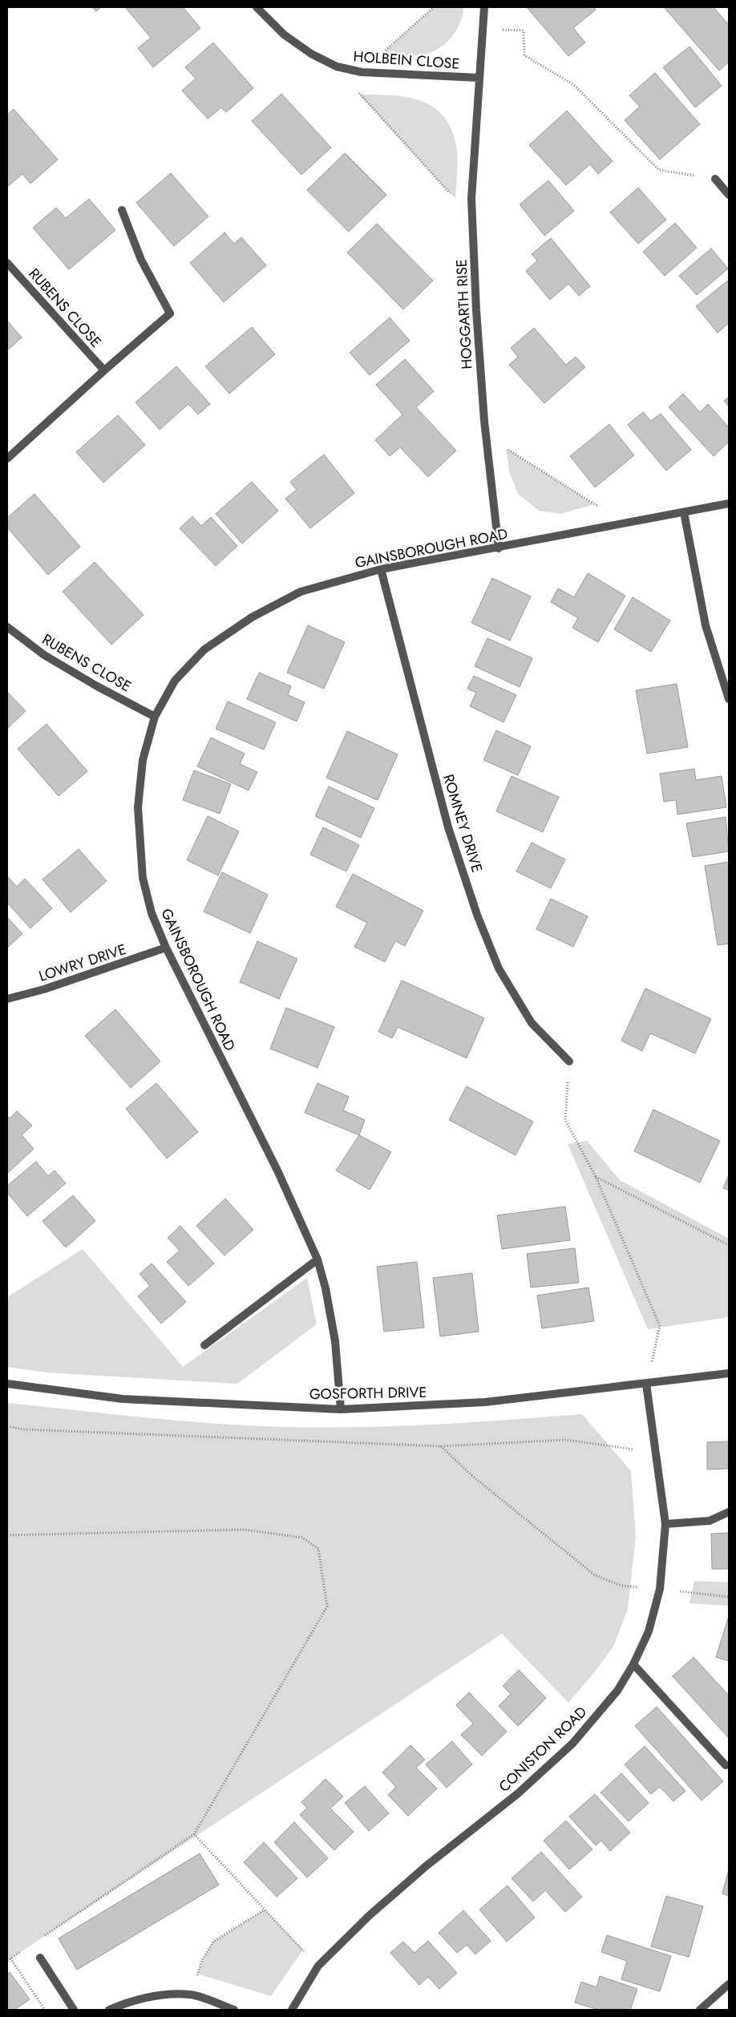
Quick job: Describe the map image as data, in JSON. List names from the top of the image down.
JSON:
{
  "streets": {
    "street": [
      "HOLBEIN CLOSE",
      "RUBENS CLOSE",
      "HOGGARTH RISE",
      "GAINSBOROUGH ROAD",
      "ROMNEY DRIVE",
      "LOWRY DRIVE",
      "GOSFORTH DRIVE",
      "CONISTON ROAD"
    ]
  },
  "crossings": [
    ["HOLBEIN CLOSE", "HOGGARTH RISE"],
    ["RUBENS CLOSE", "GAINSBOROUGH ROAD"],
    ["HOGGARTH RISE", "GAINSBOROUGH ROAD"],
    ["GAINSBOROUGH ROAD", "ROMNEY DRIVE"],
    ["GAINSBOROUGH ROAD", "LOWRY DRIVE"],
    ["GAINSBOROUGH ROAD", "GOSFORTH DRIVE"],
    ["GOSFORTH DRIVE", "CONISTON ROAD"]
  ]
}
